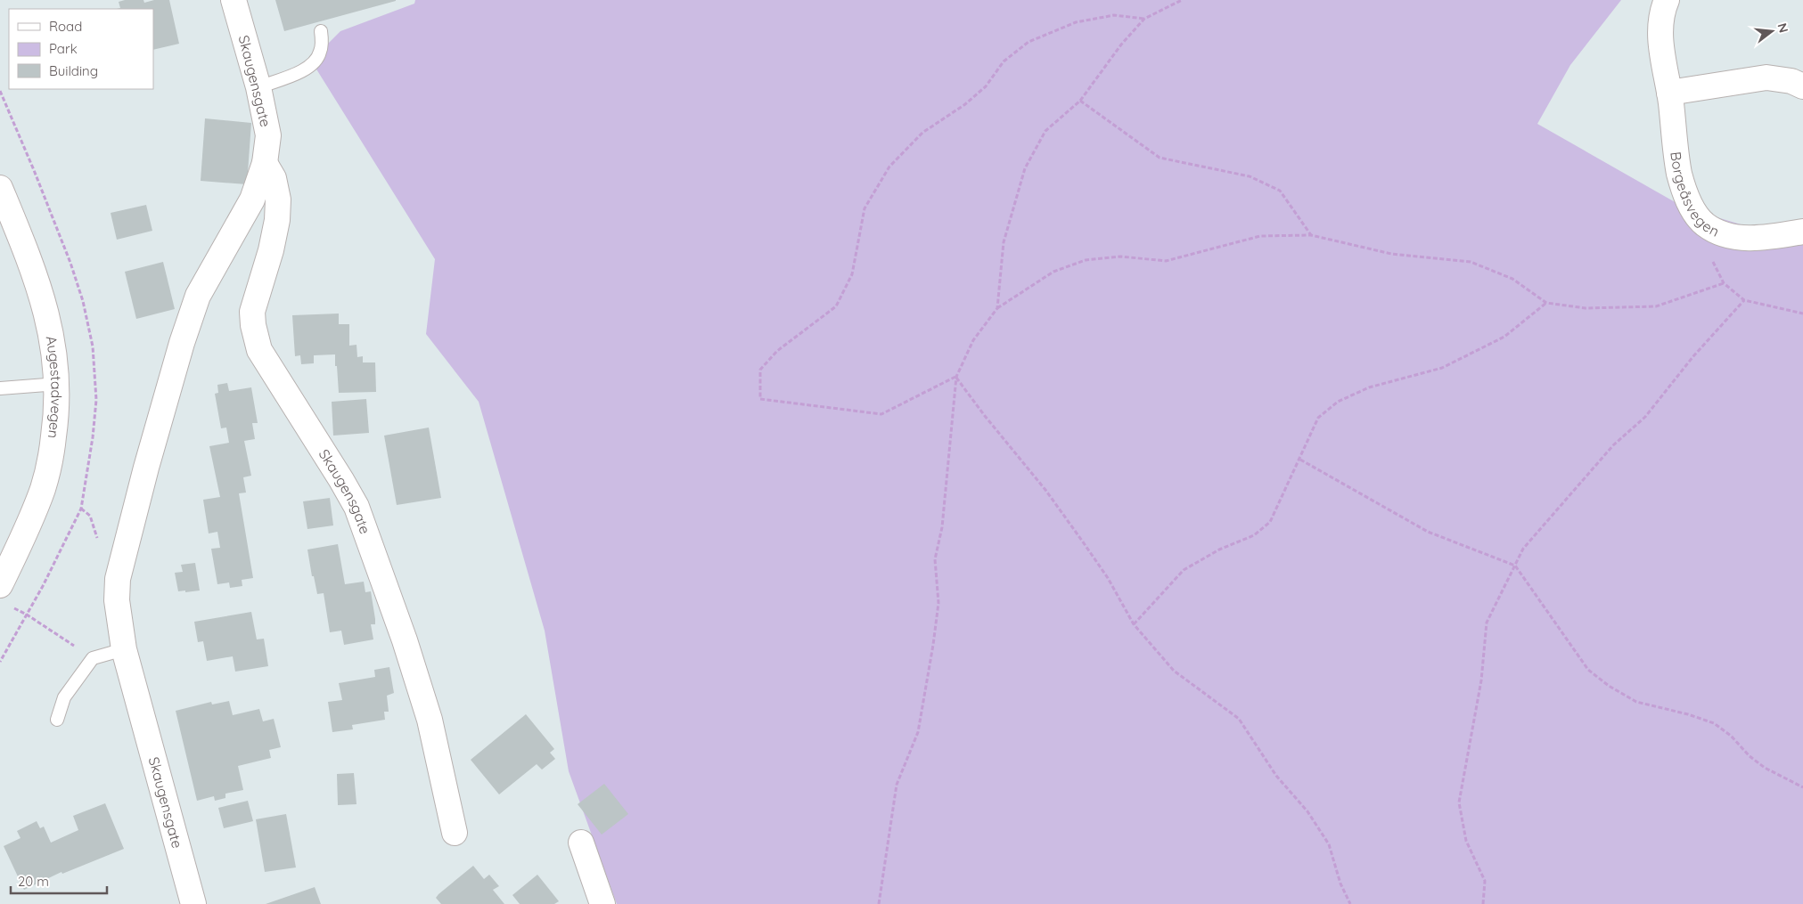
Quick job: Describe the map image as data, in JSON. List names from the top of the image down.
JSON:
{
  "streets": {
    "street": ["Skaugensgate", "Borgeåsvegen", "Augestadvegen"]
  },
  "legend": ["Road", "Park", "Building"],
  "scale_bar": "20 m",
  "north": "right"
}
